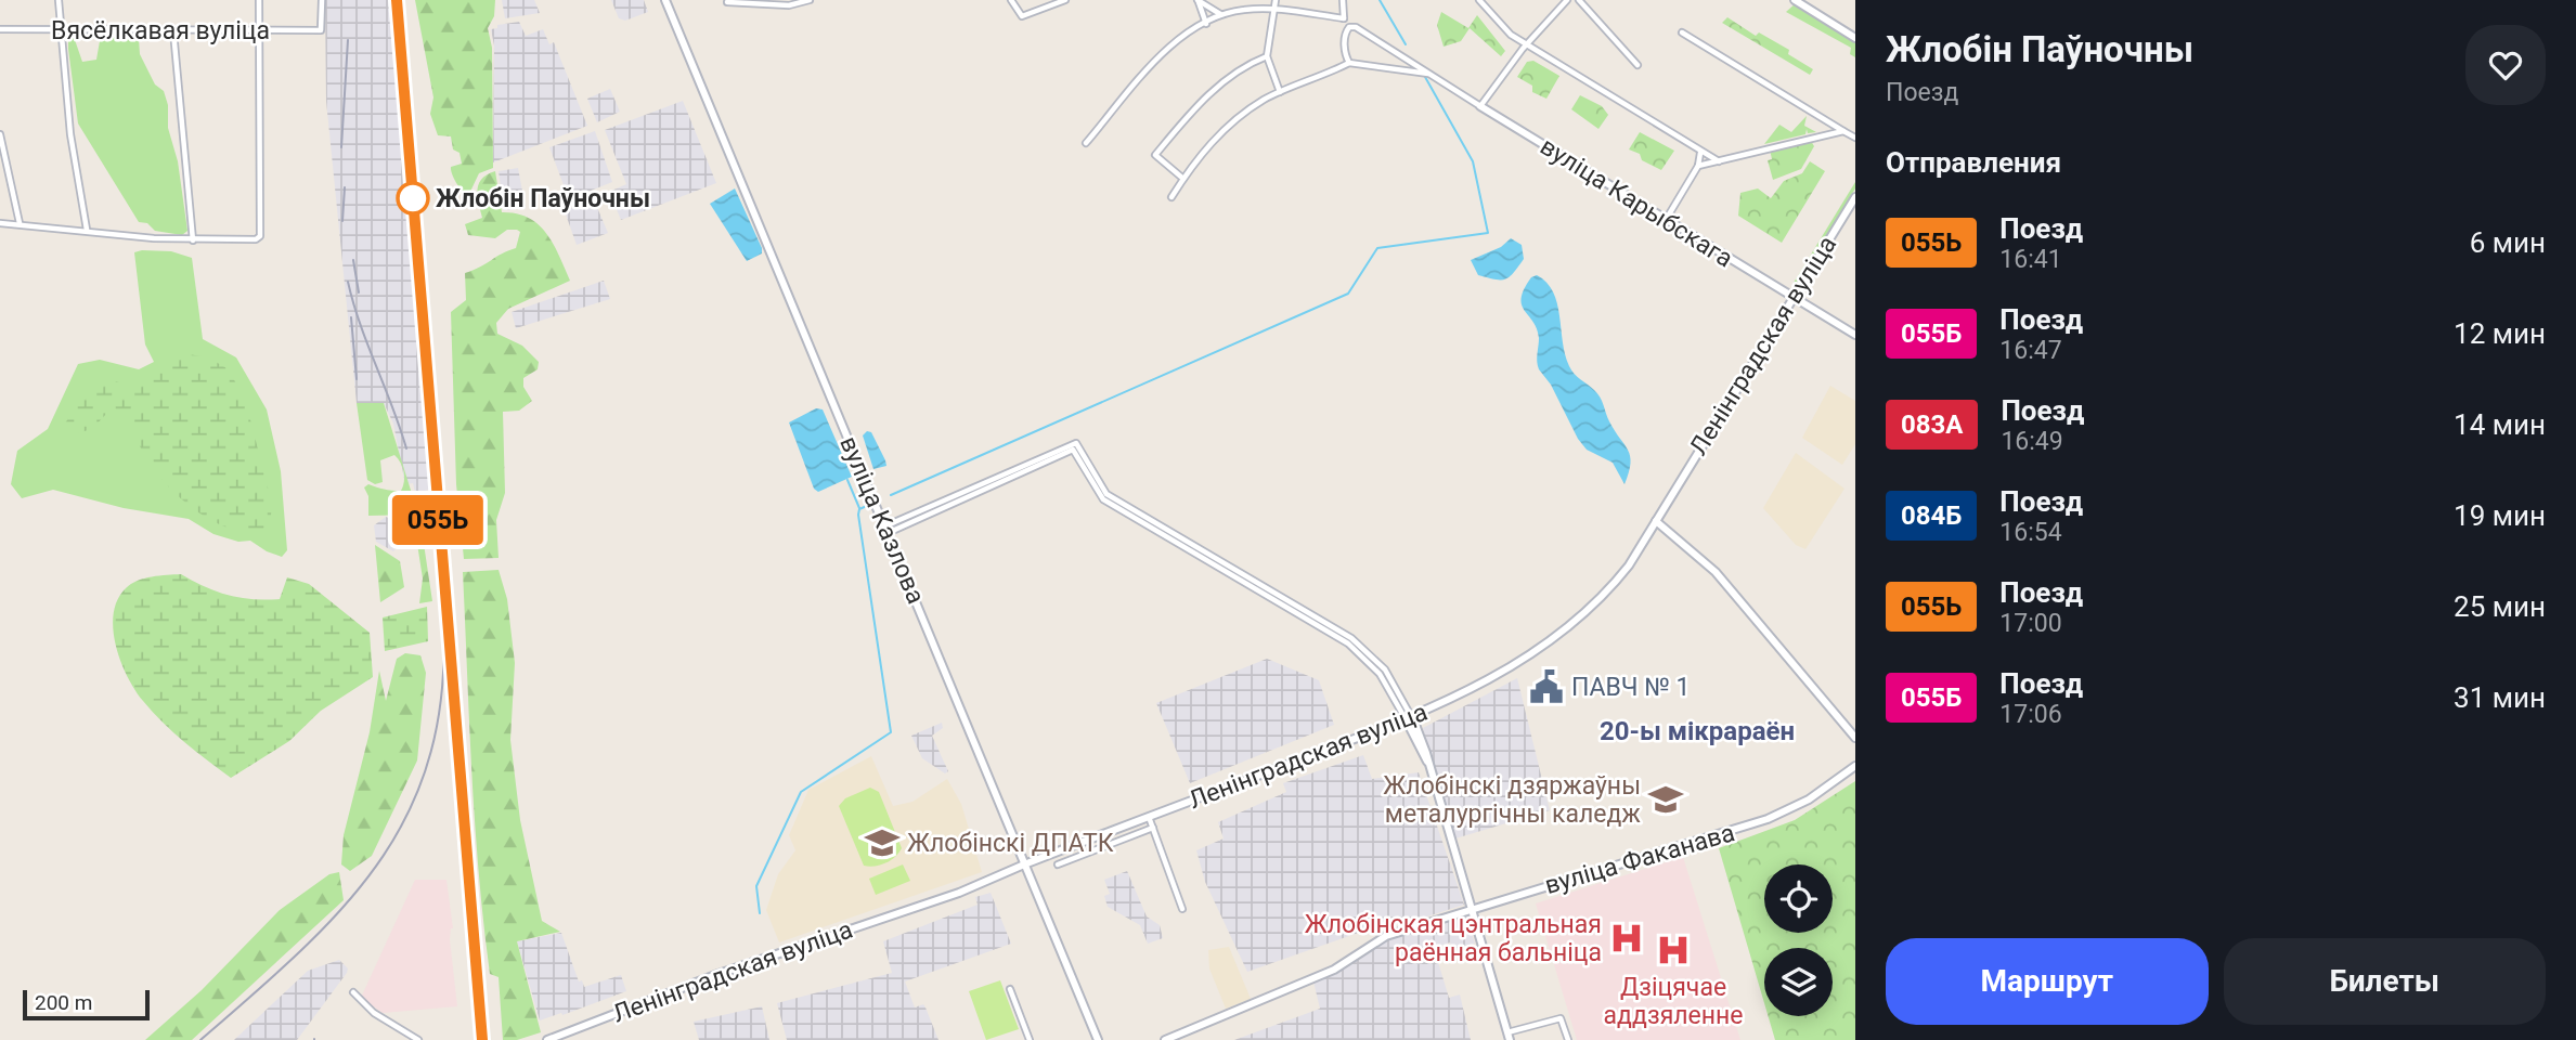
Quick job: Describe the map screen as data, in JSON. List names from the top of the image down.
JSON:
{
  "streets": {
    "main road": [
      "вуліца Карыбскага",
      "Ленінградская вуліца",
      "вуліца Казлова",
      "вуліца Факанава"
    ],
    "street": ["Вясёлкавая вуліца"]
  },
  "crossings": [
    ["вуліца Карыбскага", "Ленінградская вуліца"],
    ["Ленінградская вуліца", "вуліца Казлова"]
  ],
  "districts": ["20-ы мікрараён"],
  "places": {
    "other": ["Жлобін Паўночны"],
    "public building": ["ПАВЧ № 1"],
    "school or university": ["Жлобінскі дзяржаўны металургічны каледж", "Жлобінскі ДПАТК"],
    "hospital": ["Жлобінская цэнтральная раённая бальніца", "Дзіцячае аддзяленне"]
  },
  "scale_bar": "200 m",
  "page": {
    "on_map": "055Ь",
    "heading": [
      ["Жлобін Паўночны", "Поезд"],
      "Отправления"
    ],
    "list": [
      {
        "mark": "055Ь",
        "name": "Поезд",
        "note": "16:41",
        "value": "6 мин"
      },
      {
        "mark": "055Б",
        "name": "Поезд",
        "note": "16:47",
        "value": "12 мин"
      },
      {
        "mark": "083А",
        "name": "Поезд",
        "note": "16:49",
        "value": "14 мин"
      },
      {
        "mark": "084Б",
        "name": "Поезд",
        "note": "16:54",
        "value": "19 мин"
      },
      {
        "mark": "055Ь",
        "name": "Поезд",
        "note": "17:00",
        "value": "25 мин"
      },
      {
        "mark": "055Б",
        "name": "Поезд",
        "note": "17:06",
        "value": "31 мин"
      }
    ],
    "buttons": ["Маршрут", "Билеты"],
    "scale": "200 m"
  }
}
